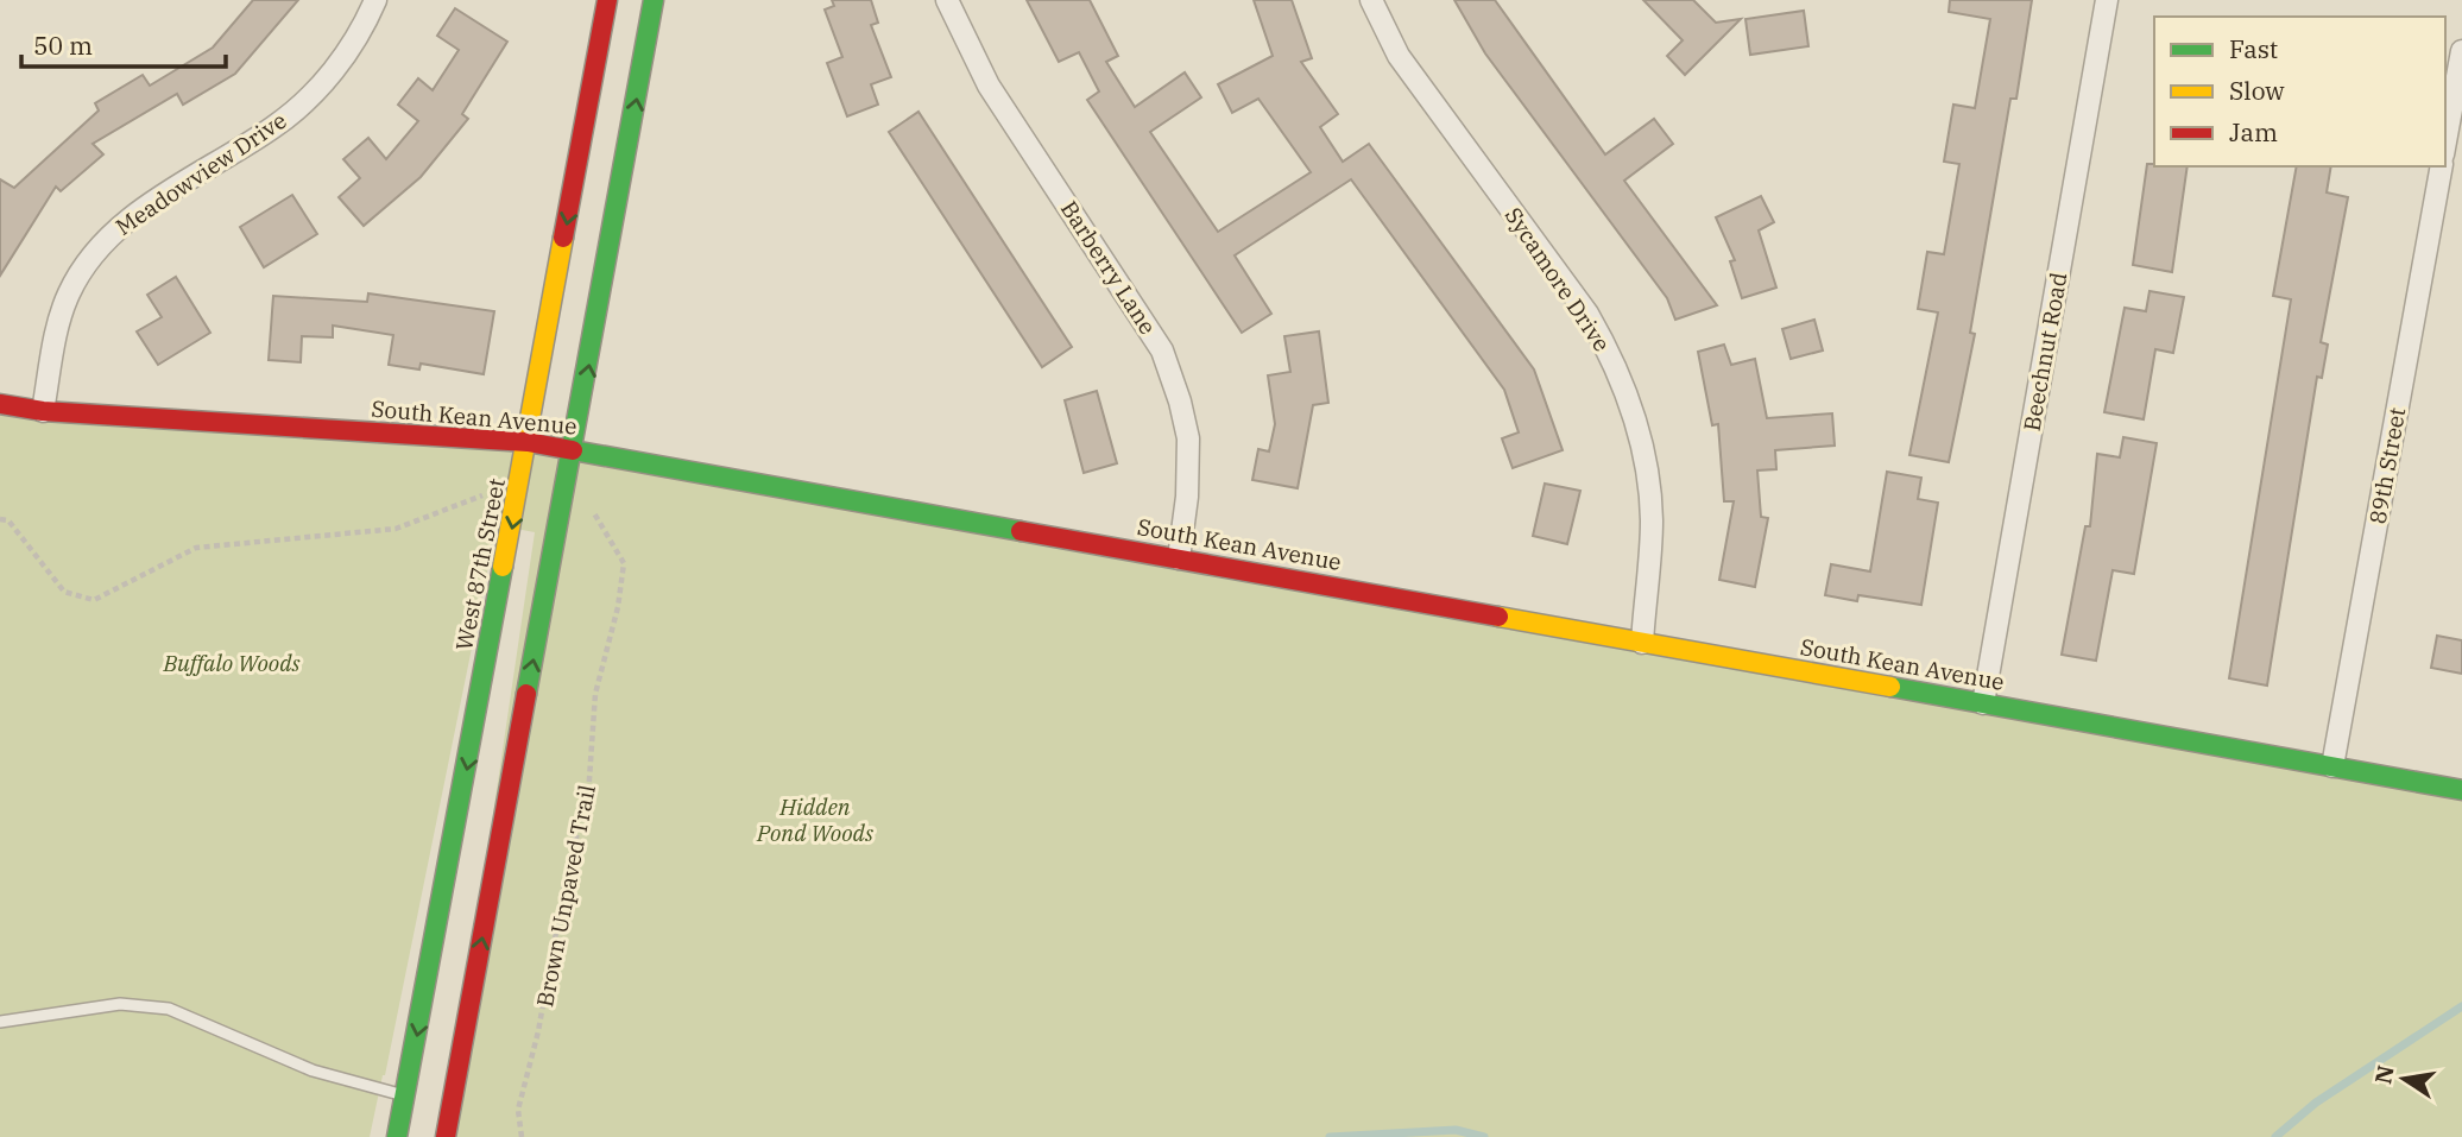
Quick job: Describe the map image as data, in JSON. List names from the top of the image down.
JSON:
{
  "streets": {
    "street": [
      "Meadowview Drive",
      "Barberry Lane",
      "Sycamore Drive",
      "Beechnut Road",
      "South Kean Avenue",
      "89th Street",
      "West 87th Street"
    ],
    "path": ["Brown Unpaved Trail"]
  },
  "crossings": [
    ["Meadowview Drive", "South Kean Avenue"],
    ["Barberry Lane", "South Kean Avenue"],
    ["Sycamore Drive", "South Kean Avenue"],
    ["Beechnut Road", "South Kean Avenue"],
    ["South Kean Avenue", "89th Street"],
    ["South Kean Avenue", "West 87th Street"]
  ],
  "parks": ["Buffalo Woods", "Hidden Pond Woods"],
  "legend": ["Fast", "Slow", "Jam"],
  "scale_bar": "50 m",
  "north": "left"
}
